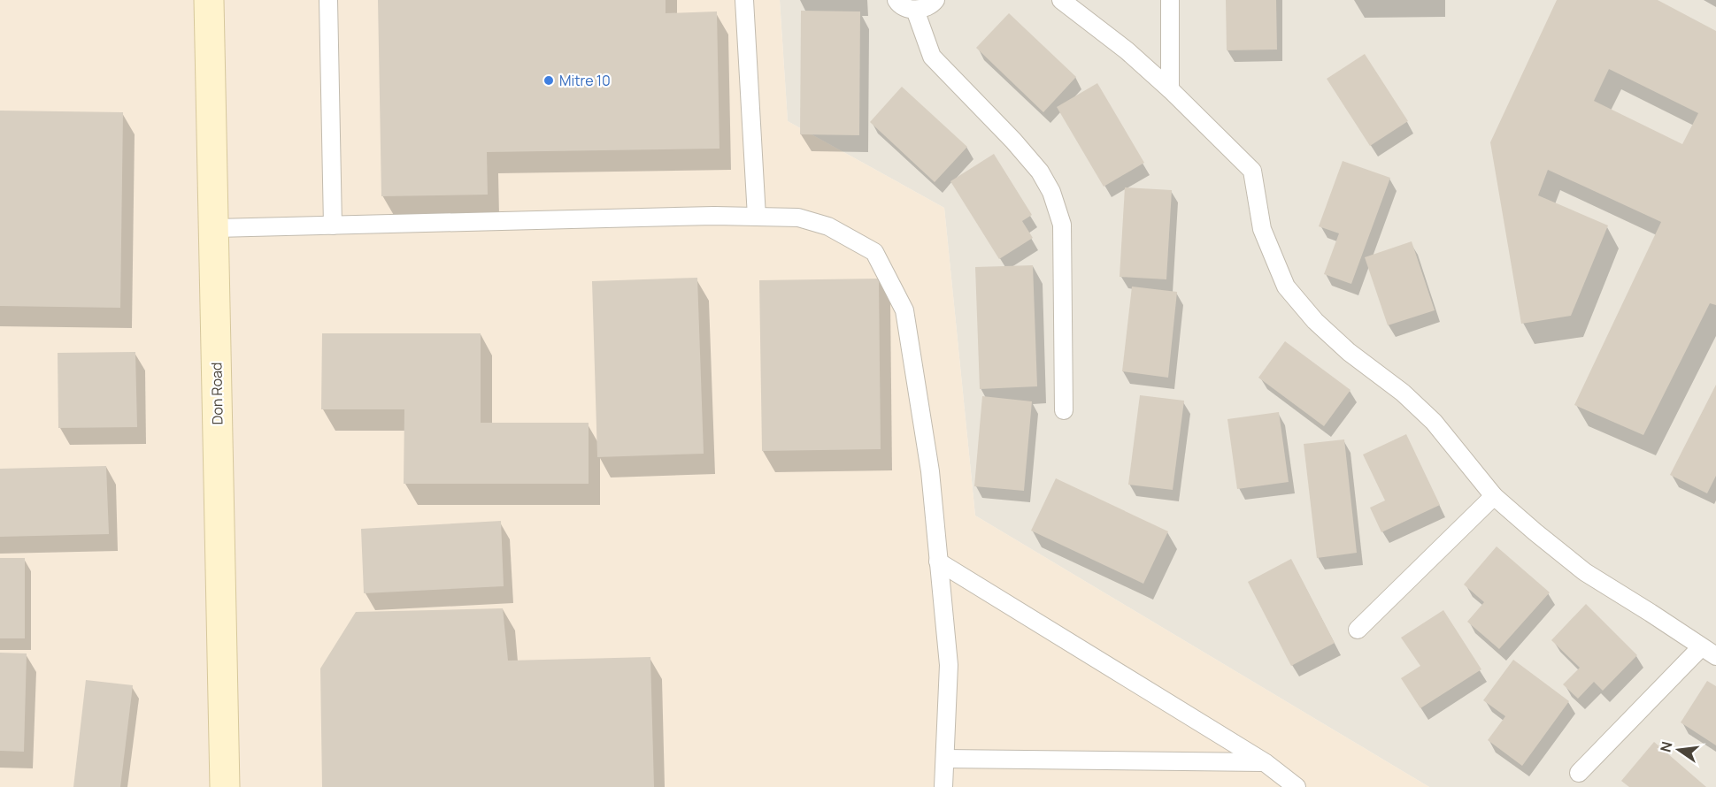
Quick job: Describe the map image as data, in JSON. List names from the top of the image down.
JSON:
{
  "streets": {
    "main road": ["Don Road"]
  },
  "places": ["Mitre 10"],
  "north": "left"
}
